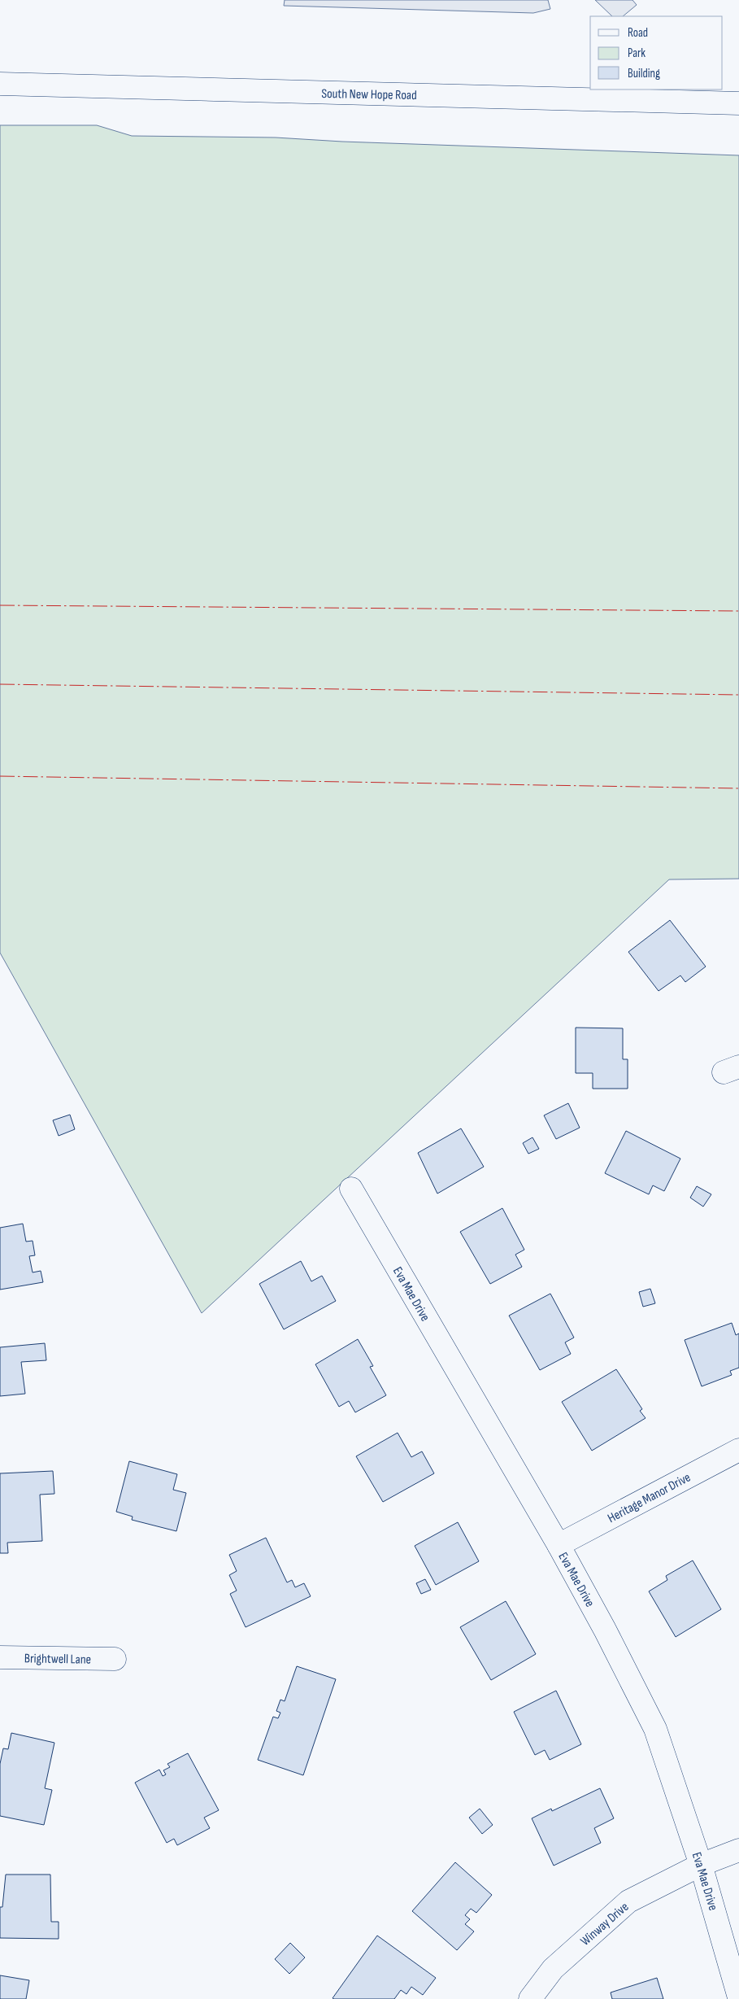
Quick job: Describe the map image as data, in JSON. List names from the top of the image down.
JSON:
{
  "streets": {
    "street": [
      "South New Hope Road",
      "Eva Mae Drive",
      "Heritage Manor Drive",
      "Brightwell Lane",
      "Winway Drive"
    ]
  },
  "crossings": [
    ["Eva Mae Drive", "Heritage Manor Drive"],
    ["Eva Mae Drive", "Winway Drive"]
  ],
  "legend": ["Road", "Park", "Building"]
}
